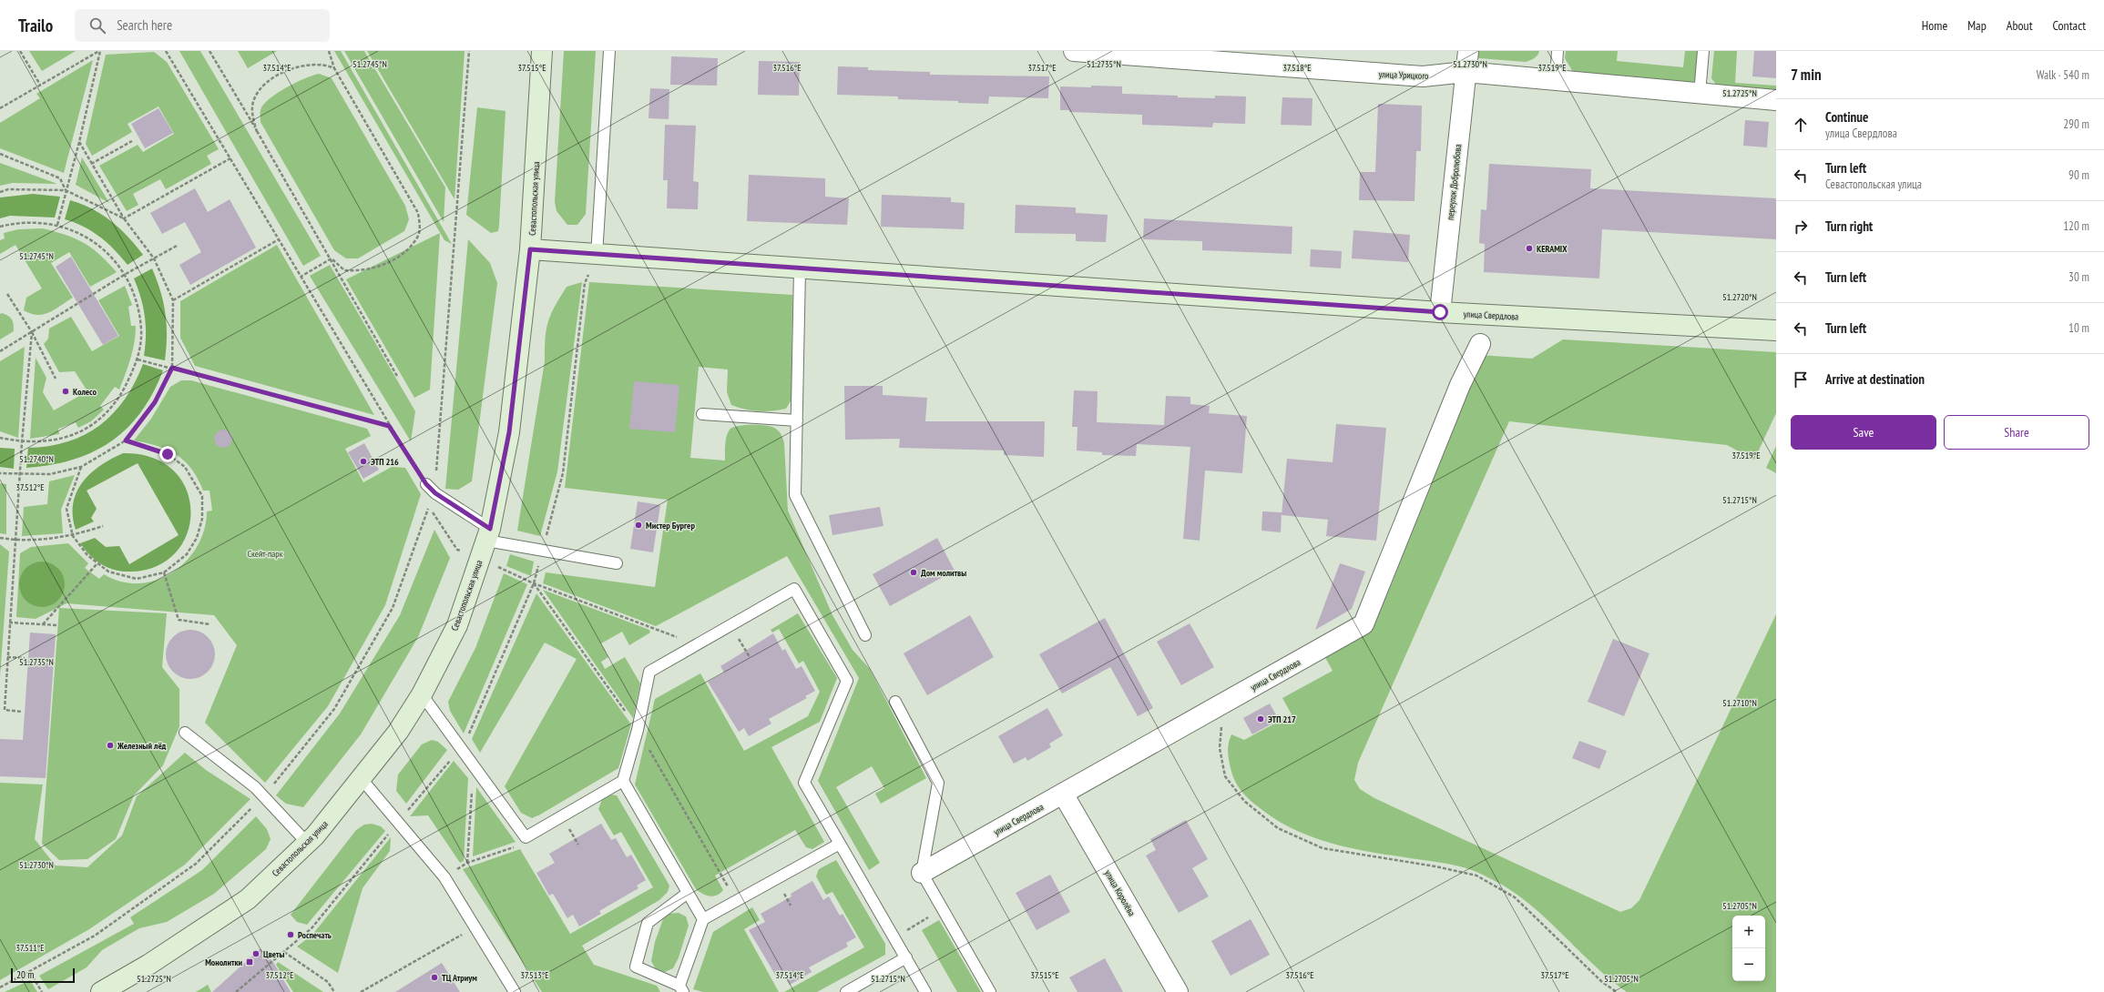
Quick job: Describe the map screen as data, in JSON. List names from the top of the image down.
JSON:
{
  "streets": {
    "main road": ["Севастопольская улица", "улица Свердлова"],
    "street": ["улица Урицкого", "переулок Добролюбова", "улица Королёва"]
  },
  "crossings": [
    ["улица Урицкого", "переулок Добролюбова"],
    ["переулок Добролюбова", "улица Свердлова"],
    ["Севастопольская улица", "улица Свердлова"],
    ["улица Свердлова", "улица Королёва"]
  ],
  "parks": ["Скейт-парк"],
  "places": {
    "other": [
      "KERAMIX",
      "Колесо",
      "ЭТП 216",
      "Мистер Бургер",
      "Дом молитвы",
      "ЭТП 217",
      "Железный лёд",
      "Роспечать",
      "Цветы",
      "ТЦ Атриум"
    ],
    "transit": ["Монолитки"]
  },
  "scale_bar": "20 m",
  "page": {
    "header": "Trailo",
    "search": "Search here",
    "nav": [
      "Home",
      "Map",
      "About",
      "Contact"
    ],
    "heading": ["7 min", "Walk · 540 m"],
    "list": [
      ["Continue", "улица Свердлова", "290 m"],
      ["Turn left", "Севастопольская улица", "90 m"],
      ["Turn right", "120 m"],
      ["Turn left", "30 m"],
      ["Turn left", "10 m"],
      "Arrive at destination"
    ],
    "buttons": ["Save", "Share"],
    "map_buttons": ["+", "−"],
    "scale": "20 m"
  },
  "coordinates": [
    "51.2745°N",
    "51.2730°N",
    "51.2735°N",
    "37.514°E",
    "37.515°E",
    "37.516°E",
    "37.517°E",
    "37.518°E",
    "37.519°E",
    "51.2725°N",
    "51.2720°N",
    "51.2740°N",
    "37.512°E",
    "51.2715°N",
    "51.2710°N",
    "51.2705°N",
    "37.511°E",
    "37.513°E"
  ]
}
